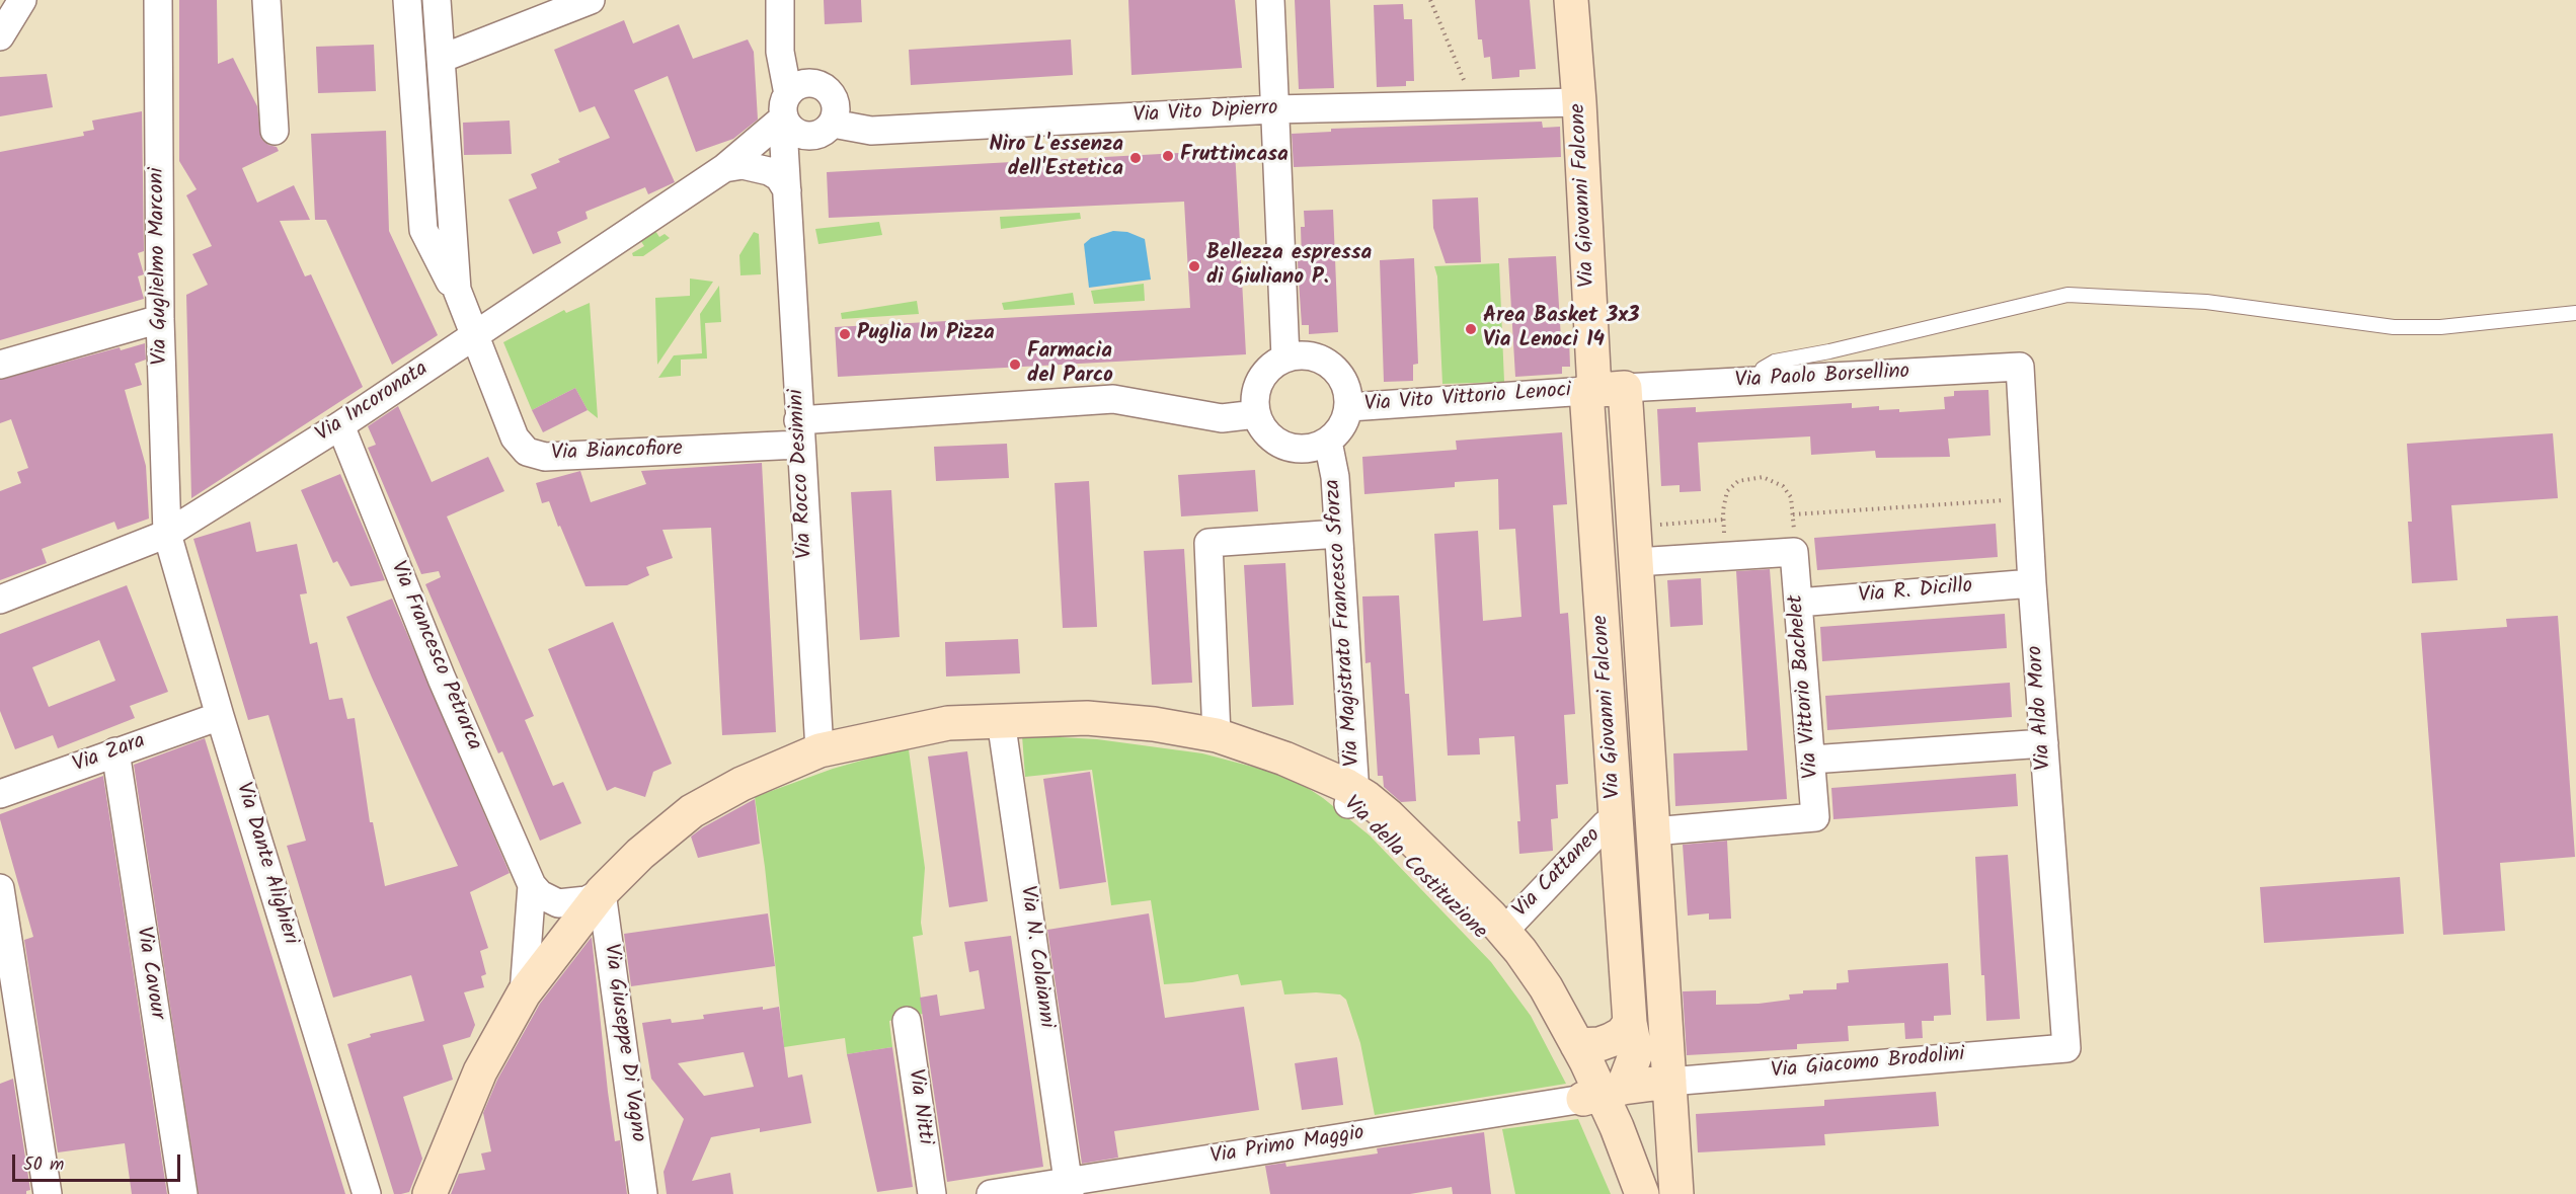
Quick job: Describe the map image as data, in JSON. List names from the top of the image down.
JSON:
{
  "streets": {
    "street": [
      "Via Vito Dipierro",
      "Via Giovanni Falcone",
      "Via Guglielmo Marconi",
      "Via Paolo Borsellino",
      "Via Vito Vittorio Lenoci",
      "Via Incoronata",
      "Via Biancofiore",
      "Via Rocco Desimini",
      "Via R. Dicillo",
      "Via Magistrato Francesco Sforza",
      "Via Francesco Petrarca",
      "Via Vittorio Bachelet",
      "Via Aldo Moro",
      "Via Zara",
      "Via Dante Alighieri",
      "Via della Costituzione",
      "Via Cattaneo",
      "Via N. Colaianni",
      "Via Cavour",
      "Via Giuseppe Di Vagno",
      "Via Giacomo Brodolini",
      "Via Nitti",
      "Via Primo Maggio"
    ]
  },
  "crossings": [
    ["Via Vito Dipierro", "Via Giovanni Falcone"],
    ["Via Vito Dipierro", "Via Incoronata"],
    ["Via Vito Dipierro", "Via Rocco Desimini"],
    ["Via Giovanni Falcone", "Via Paolo Borsellino"],
    ["Via Giovanni Falcone", "Via Vito Vittorio Lenoci"],
    ["Via Giovanni Falcone", "Via della Costituzione"],
    ["Via Giovanni Falcone", "Via Cattaneo"],
    ["Via Giovanni Falcone", "Via Primo Maggio"],
    ["Via Guglielmo Marconi", "Via Incoronata"],
    ["Via Guglielmo Marconi", "Via Dante Alighieri"],
    ["Via Paolo Borsellino", "Via Vito Vittorio Lenoci"],
    ["Via Paolo Borsellino", "Via Aldo Moro"],
    ["Via Vito Vittorio Lenoci", "Via Magistrato Francesco Sforza"],
    ["Via Incoronata", "Via Biancofiore"],
    ["Via Incoronata", "Via Rocco Desimini"],
    ["Via Incoronata", "Via Francesco Petrarca"],
    ["Via Incoronata", "Via Dante Alighieri"],
    ["Via Biancofiore", "Via Rocco Desimini"],
    ["Via Rocco Desimini", "Via della Costituzione"],
    ["Via R. Dicillo", "Via Vittorio Bachelet"],
    ["Via R. Dicillo", "Via Aldo Moro"],
    ["Via Magistrato Francesco Sforza", "Via della Costituzione"],
    ["Via Francesco Petrarca", "Via della Costituzione"],
    ["Via Aldo Moro", "Via Giacomo Brodolini"],
    ["Via Zara", "Via Dante Alighieri"],
    ["Via Zara", "Via Cavour"],
    ["Via della Costituzione", "Via Cattaneo"],
    ["Via della Costituzione", "Via N. Colaianni"],
    ["Via della Costituzione", "Via Giuseppe Di Vagno"],
    ["Via della Costituzione", "Via Primo Maggio"],
    ["Via N. Colaianni", "Via Primo Maggio"]
  ],
  "places": [
    "Fruttincasa",
    "Niro L'essenza dell'Estetica",
    "Bellezza espressa di Giuliano P.",
    "Area Basket 3x3 Via Lenoci 14",
    "Puglia In Pizza",
    "Farmacia del Parco"
  ],
  "scale_bar": "50 m"
}
